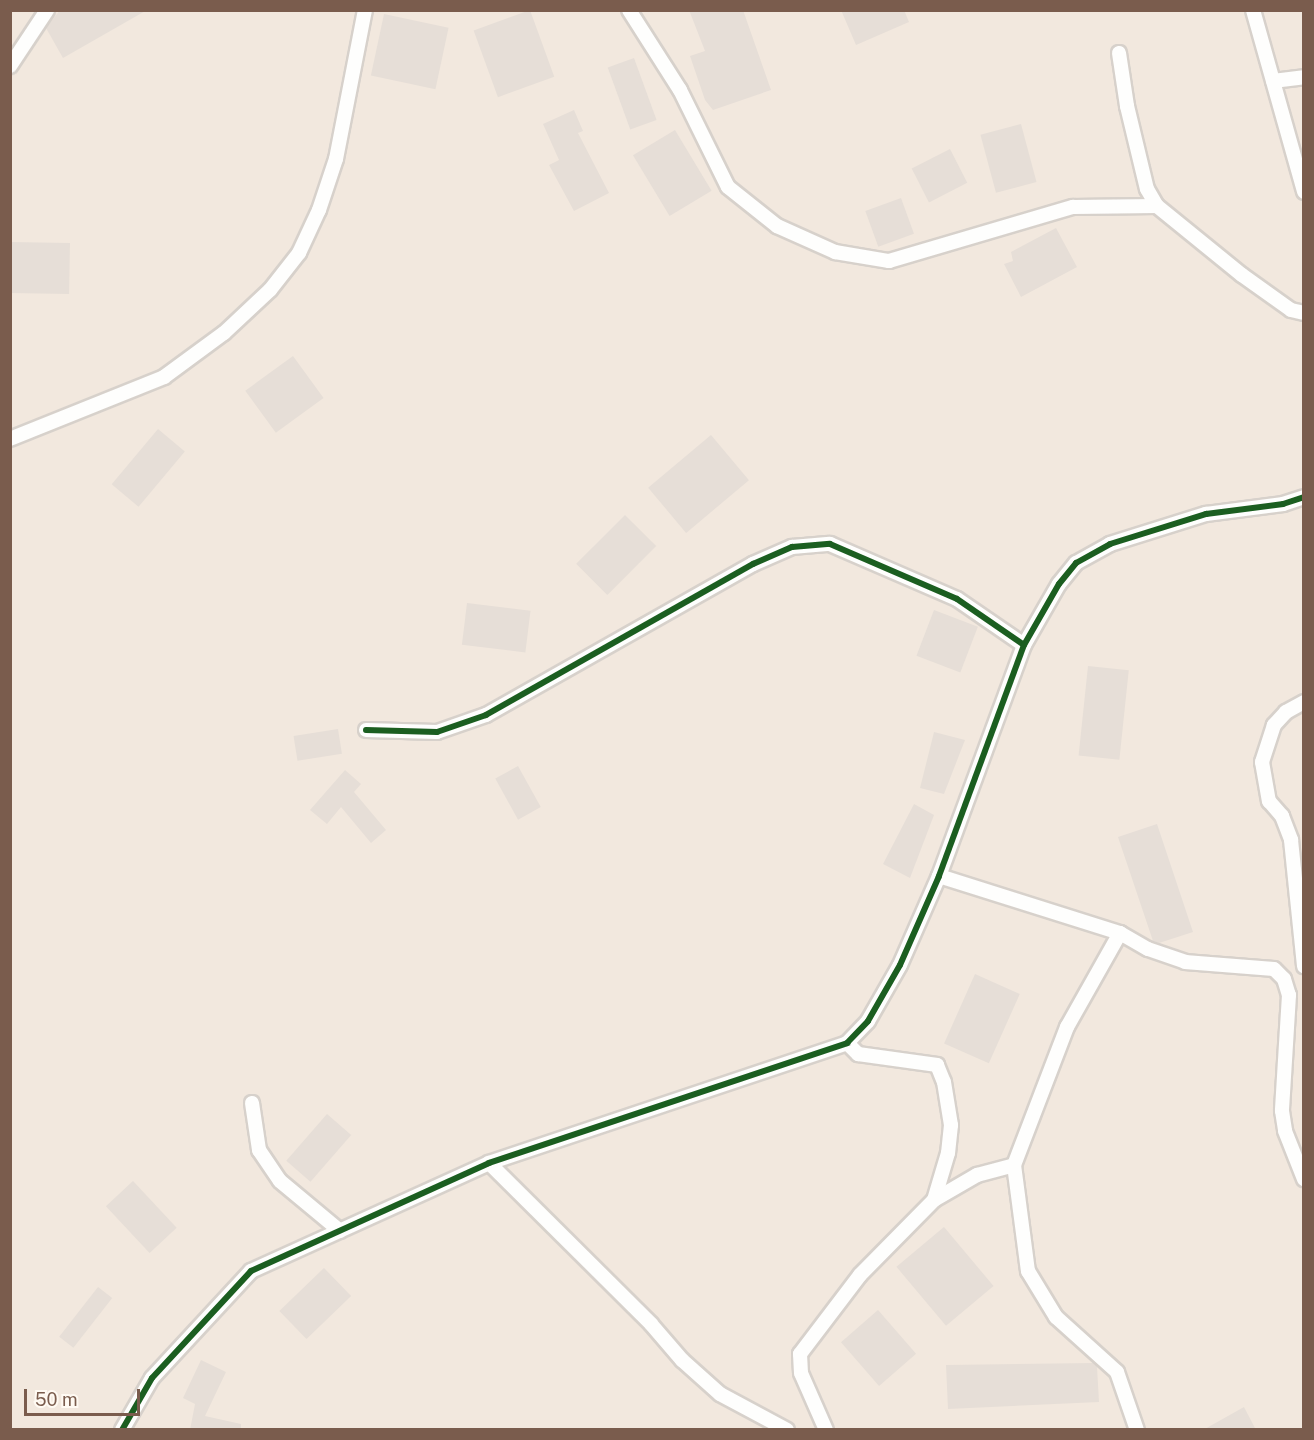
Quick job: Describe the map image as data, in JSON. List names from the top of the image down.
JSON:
{
  "scale_bar": "50 m"
}
